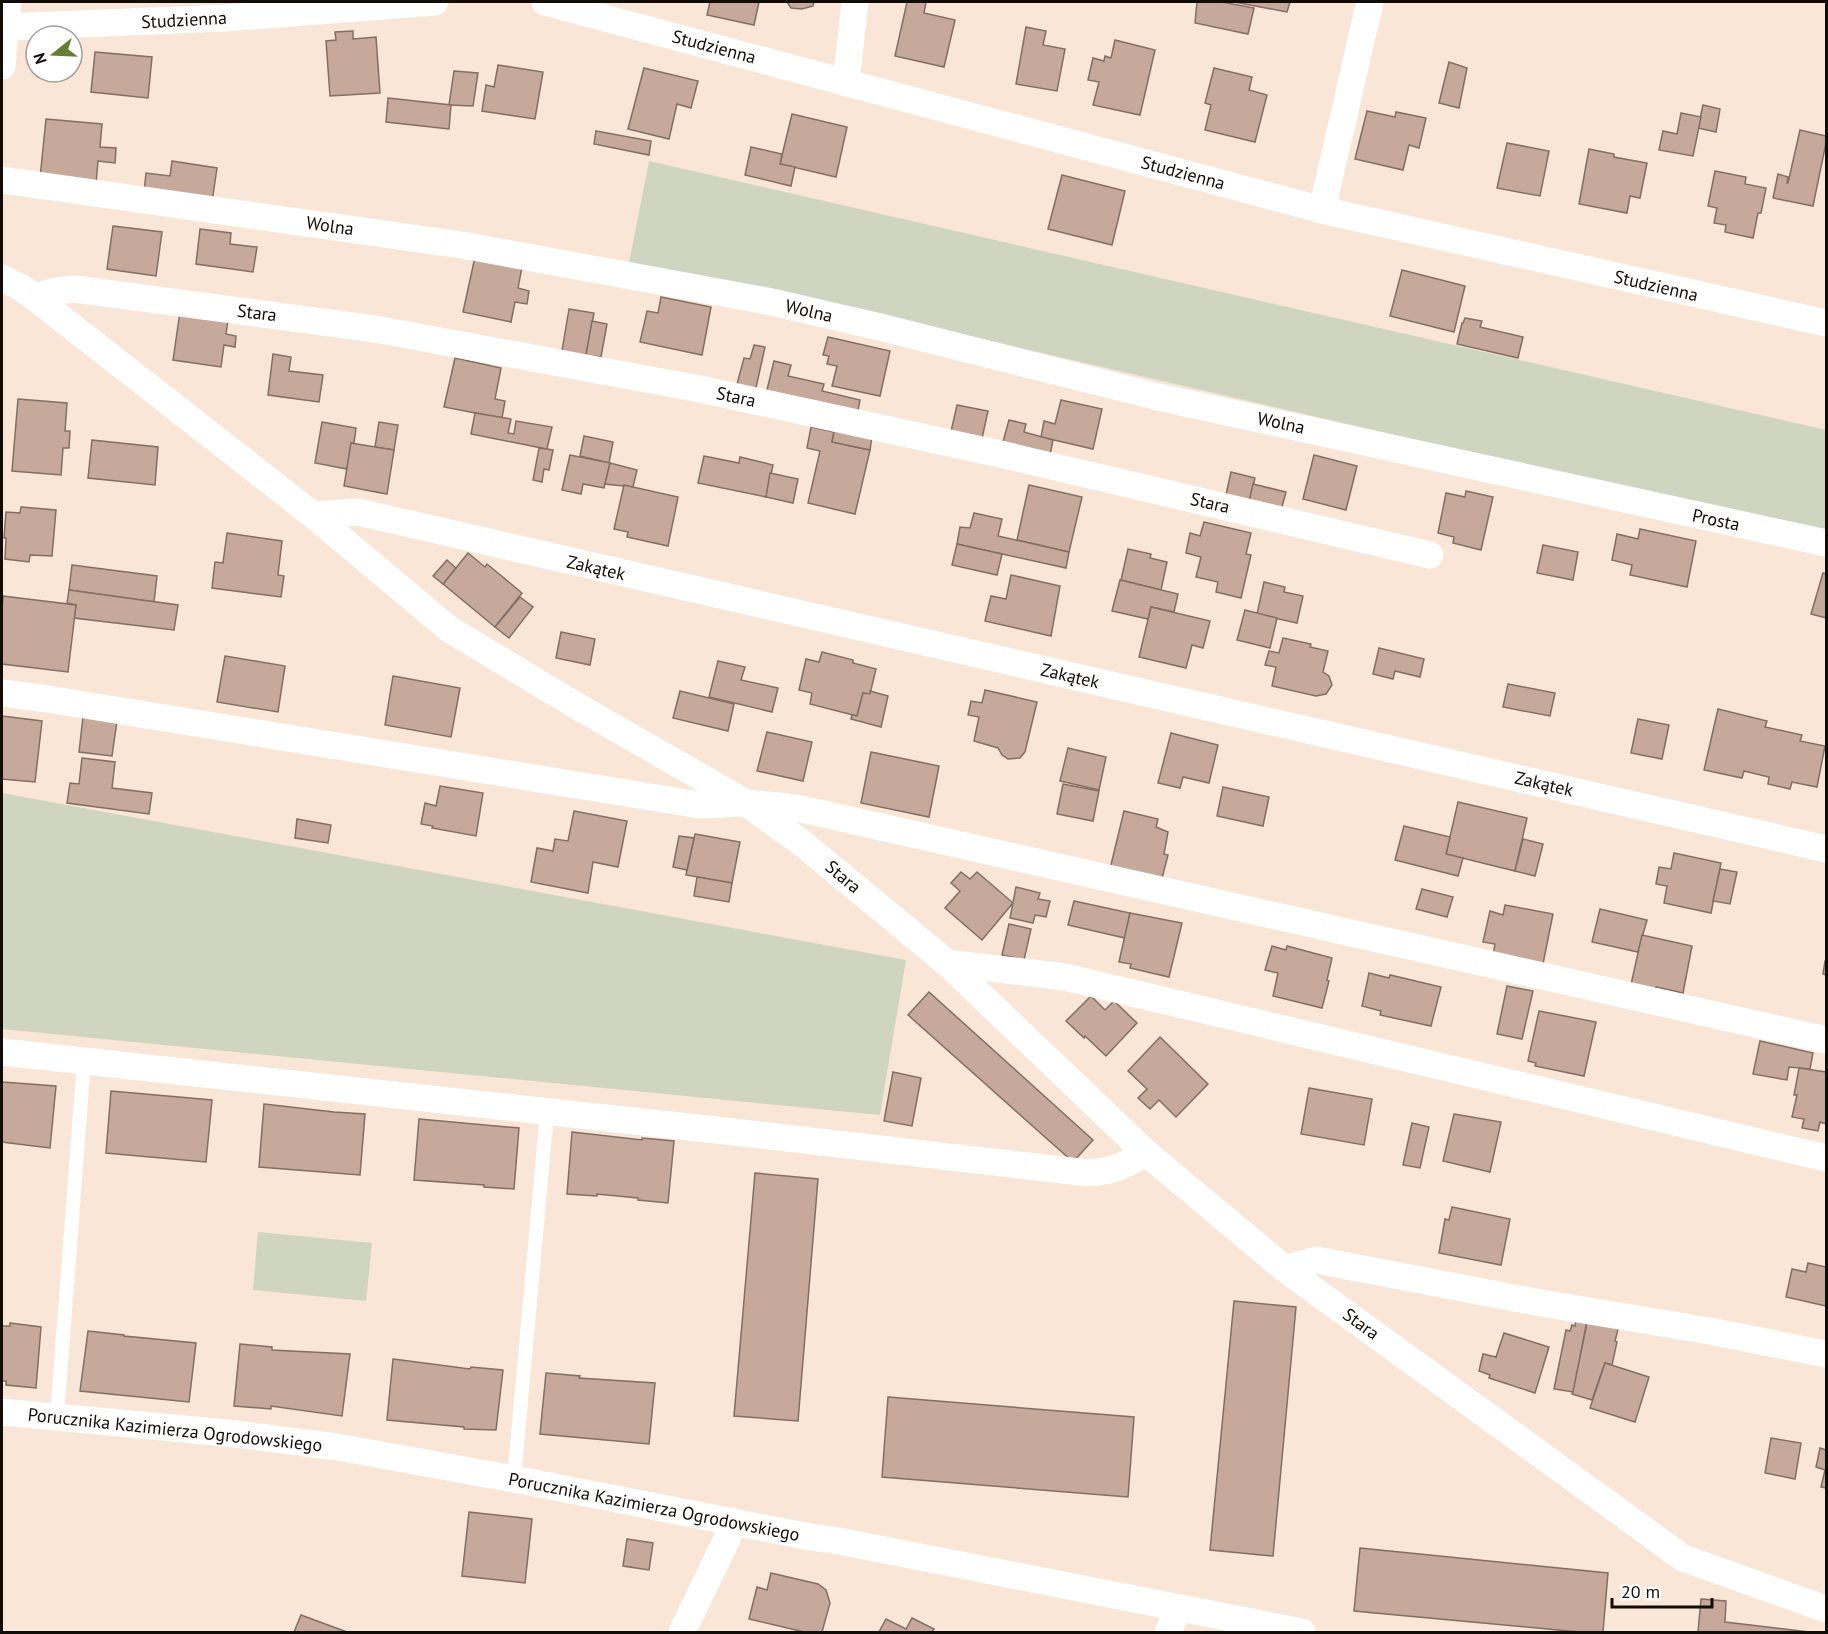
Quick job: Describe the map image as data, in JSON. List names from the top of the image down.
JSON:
{
  "streets": {
    "street": [
      "Studzienna",
      "Wolna",
      "Stara",
      "Prosta",
      "Zakątek",
      "Porucznika Kazimierza Ogrodowskiego"
    ]
  },
  "crossings": [
    ["Wolna", "Prosta"],
    ["Stara", "Zakątek"]
  ],
  "scale_bar": "20 m",
  "north": "left"
}
